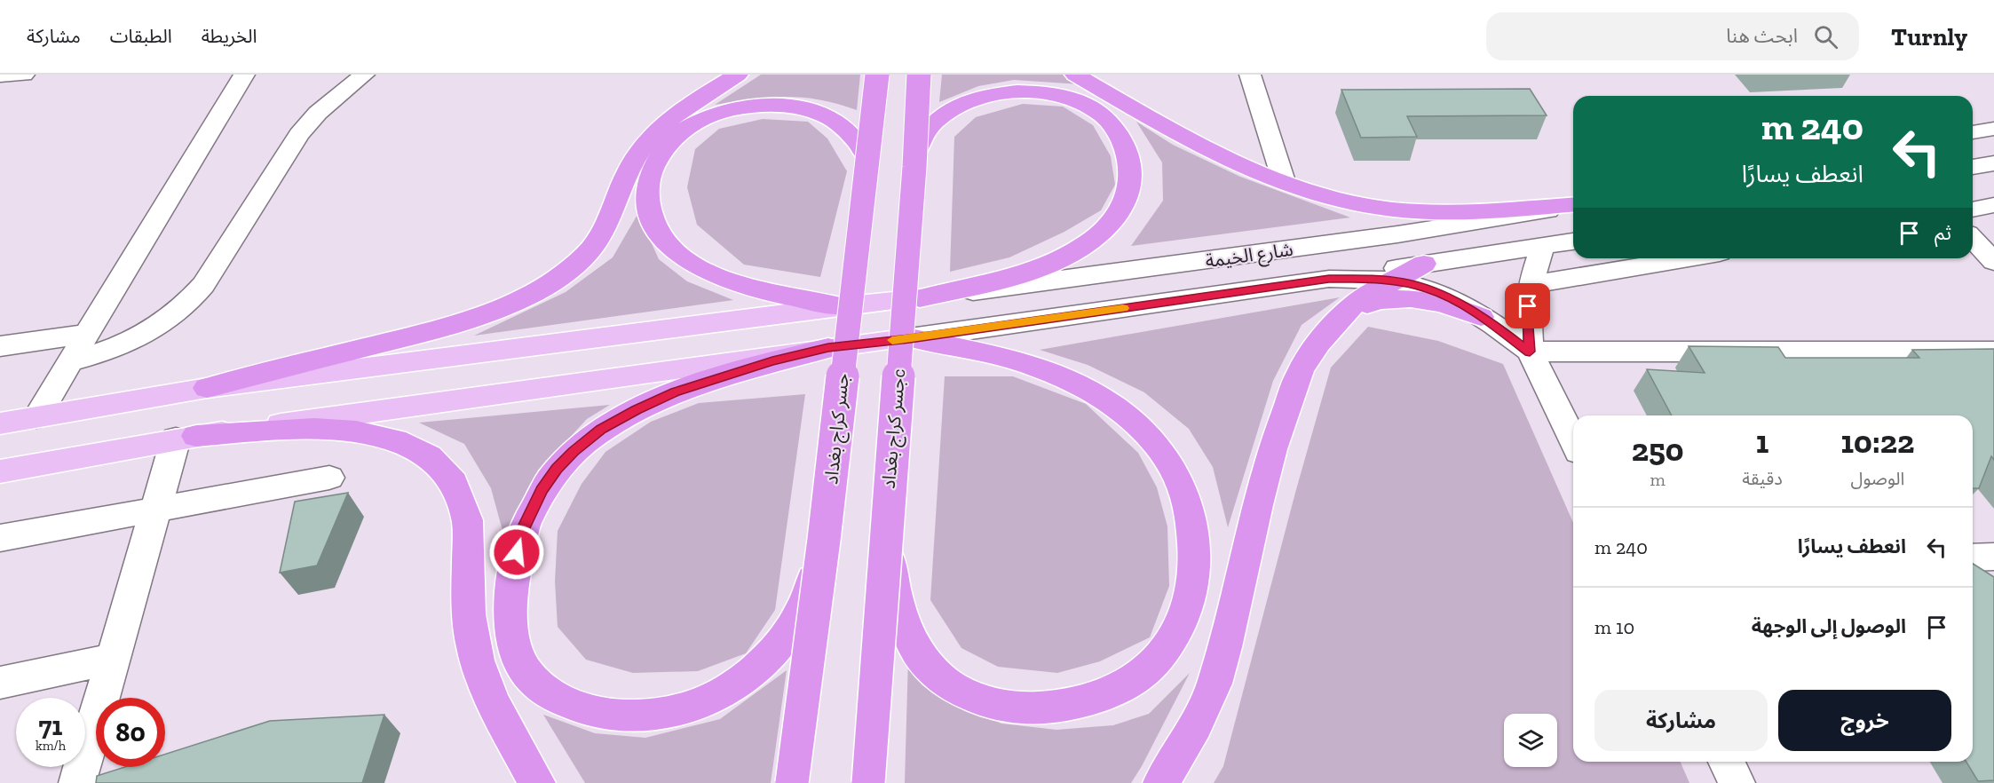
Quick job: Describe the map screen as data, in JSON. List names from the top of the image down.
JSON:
{
  "streets": {
    "highway": ["جسر كراج بغداد", "جسر كراج بغدادc"],
    "street": ["شارع الخيمة"]
  },
  "page": {
    "header": "Turnly",
    "search": "ابحث هنا",
    "nav": ["الخريطة", "الطبقات", "مشاركة"],
    "turn": ["240 m", "انعطف يسارًا"],
    "then": "ثم",
    "eta": [
      "10:22",
      "الوصول",
      "1",
      "دقيقة",
      "250",
      "m"
    ],
    "list": [
      {
        "name": "انعطف يسارًا",
        "value": "240 m"
      },
      {
        "name": "الوصول إلى الوجهة",
        "value": "10 m"
      }
    ],
    "buttons": ["خروج", "مشاركة"],
    "speed": "71 km/h",
    "limit": "80"
  }
}
